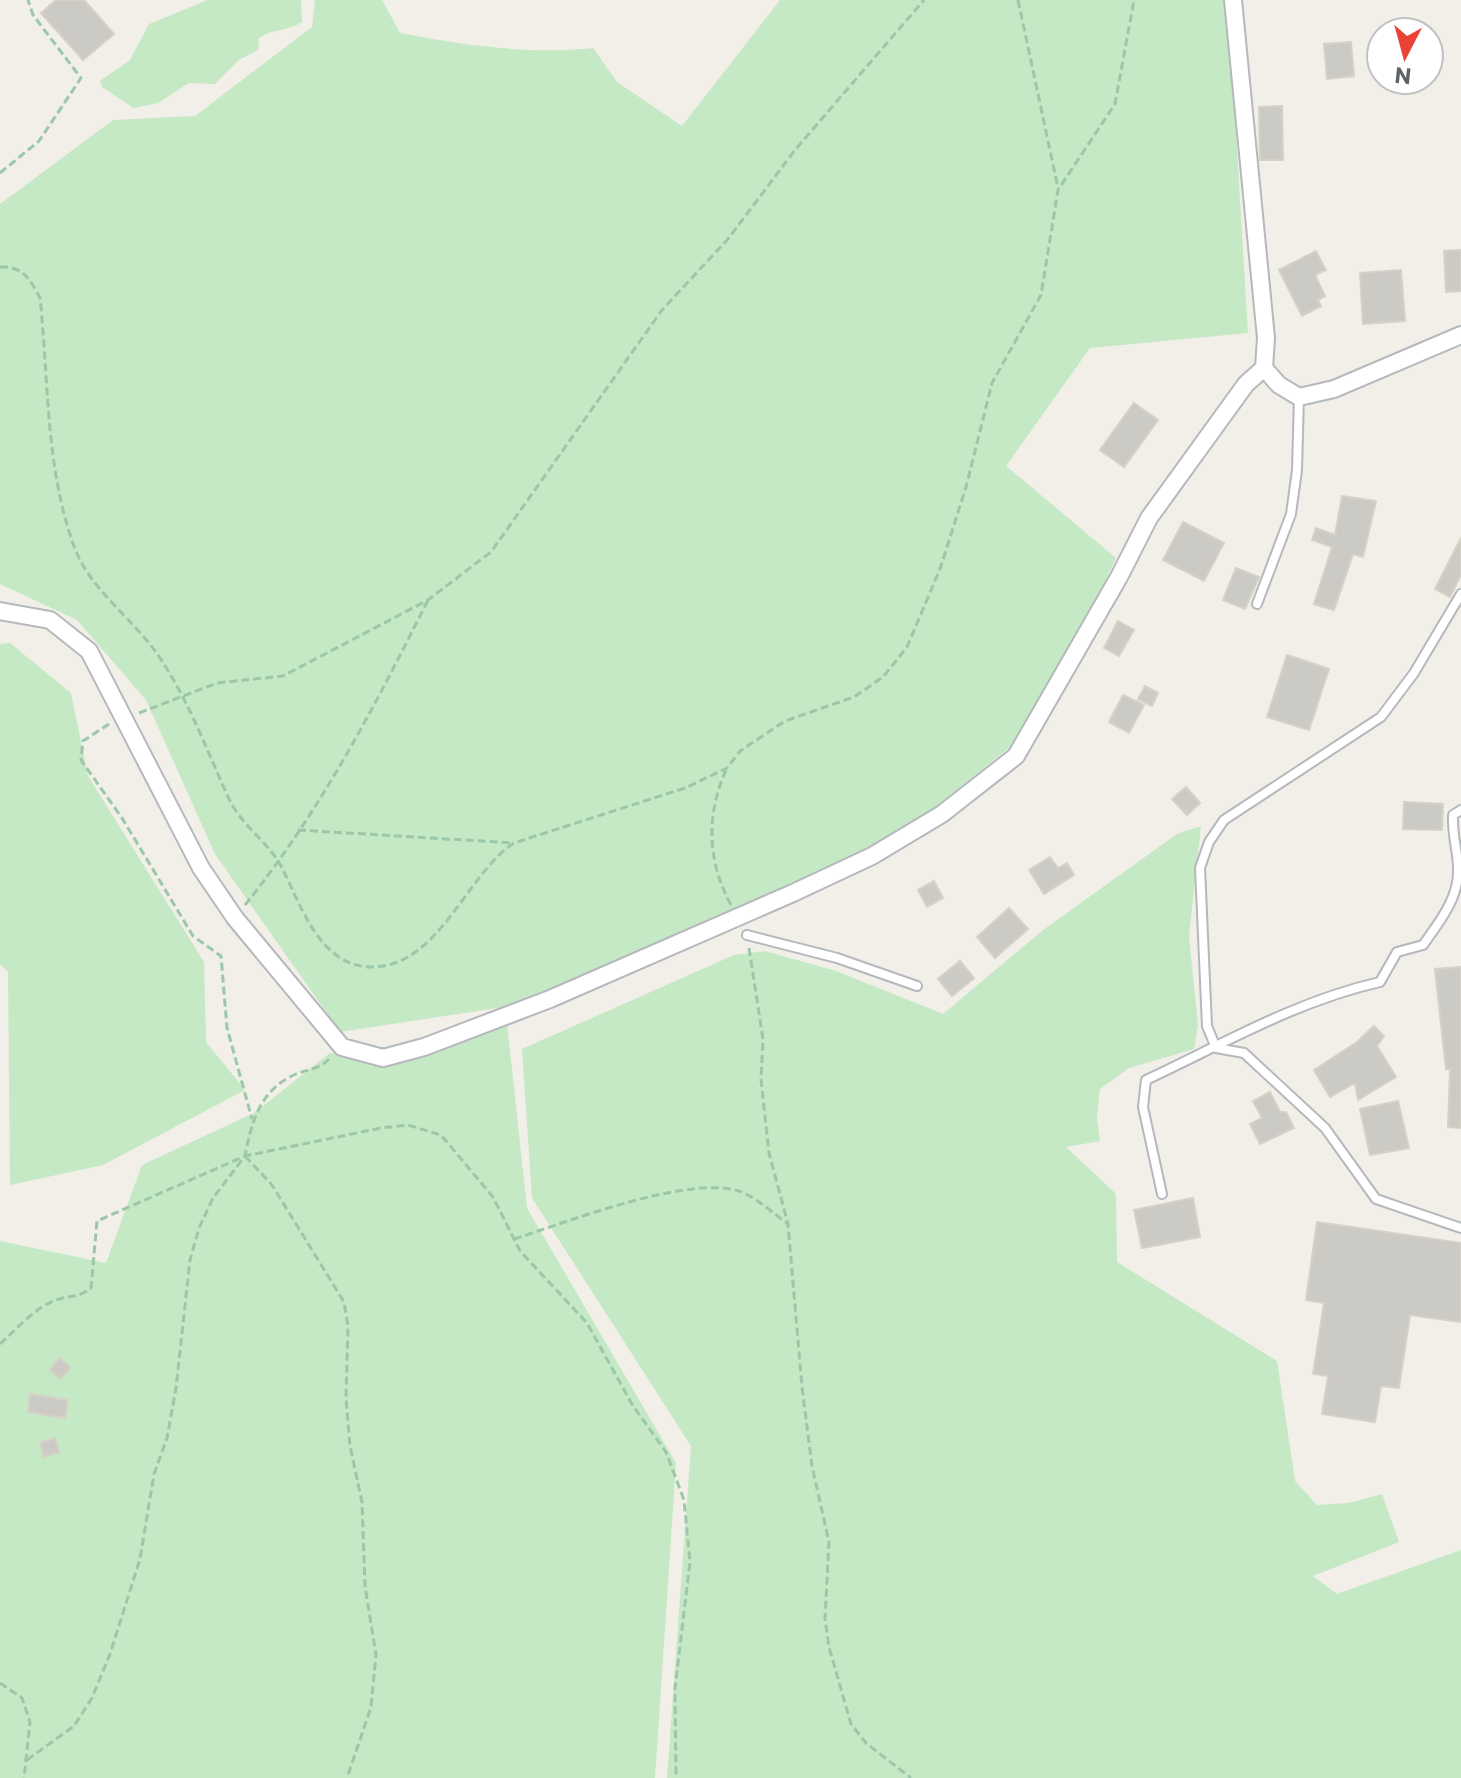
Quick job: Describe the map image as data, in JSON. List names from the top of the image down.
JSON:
{
  "north": "bottom"
}
